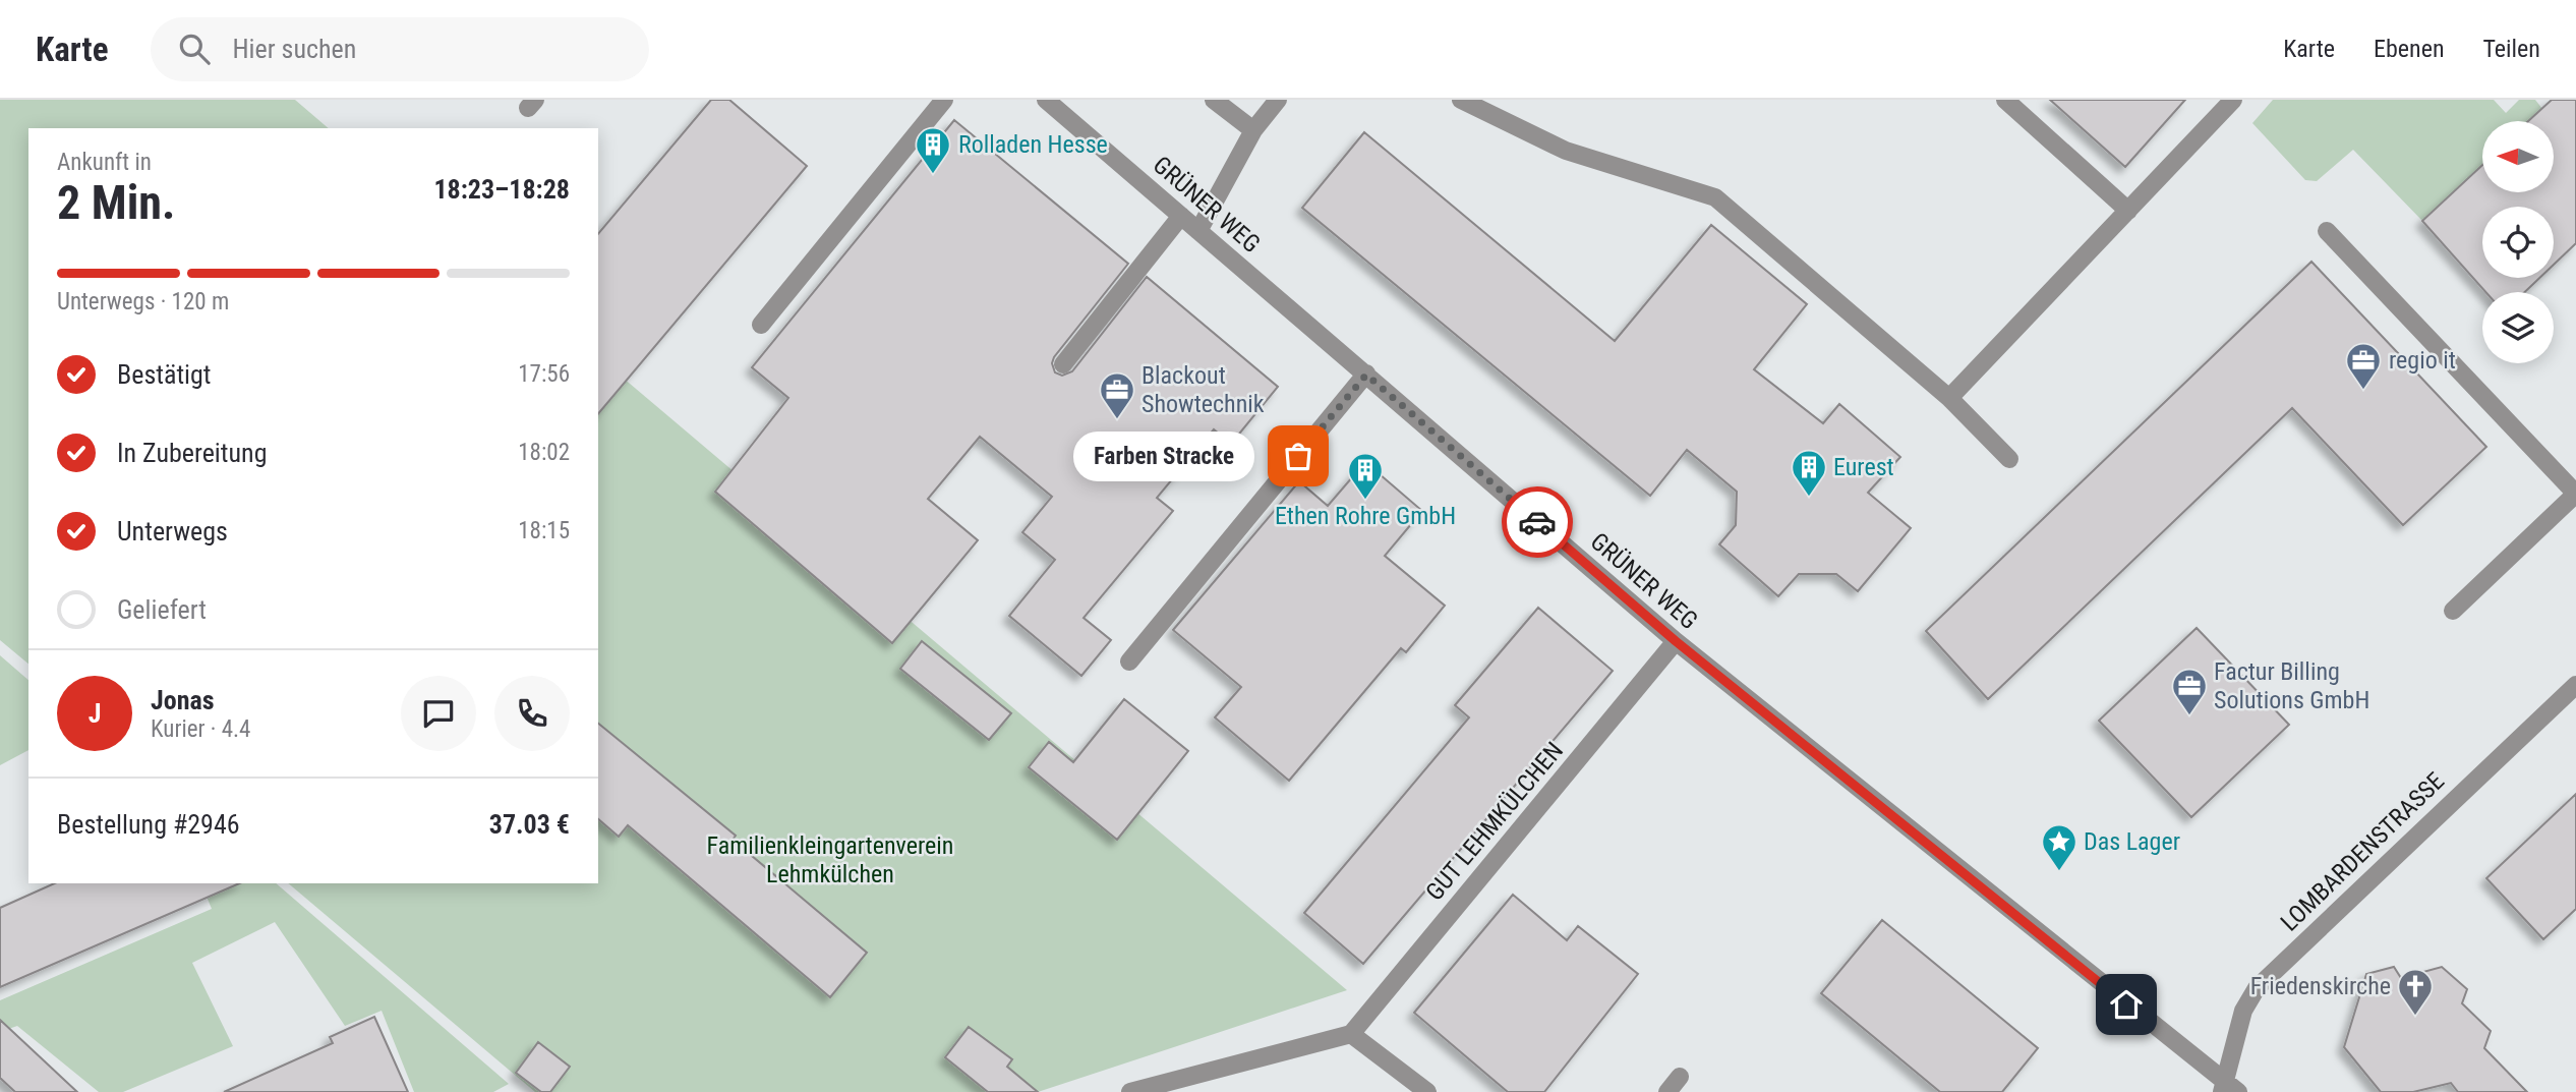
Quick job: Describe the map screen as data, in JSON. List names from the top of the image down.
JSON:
{
  "streets": {
    "street": ["GRÜNER WEG", "GUT LEHMKÜLCHEN", "LOMBARDENSTRASSE"]
  },
  "crossings": [
    ["GRÜNER WEG", "GUT LEHMKÜLCHEN"],
    ["GRÜNER WEG", "LOMBARDENSTRASSE"]
  ],
  "parks": ["Familienkleingartenverein Lehmkülchen"],
  "places": {
    "building": ["Rolladen Hesse", "Eurest", "Ethen Rohre GmbH"],
    "office": ["regio it", "Blackout Showtechnik", "Factur Billing Solutions GmbH"],
    "other": ["Farben Stracke"],
    "place": ["Das Lager"],
    "church": ["Friedenskirche"]
  },
  "north": "left",
  "page": {
    "header": "Karte",
    "search": "Hier suchen",
    "nav": ["Karte", "Ebenen", "Teilen"],
    "heading": ["2 Min.", "Ankunft in", "18:23–18:28"],
    "panel": [
      "Jonas",
      "Kurier · 4.4",
      "Bestellung #2946",
      "37.03 €"
    ],
    "bar": "Unterwegs · 120 m",
    "list": [
      ["Bestätigt", "17:56"],
      ["In Zubereitung", "18:02"],
      ["Unterwegs", "18:15"],
      "Geliefert"
    ],
    "bubble": "Farben Stracke",
    "round": "J"
  }
}
